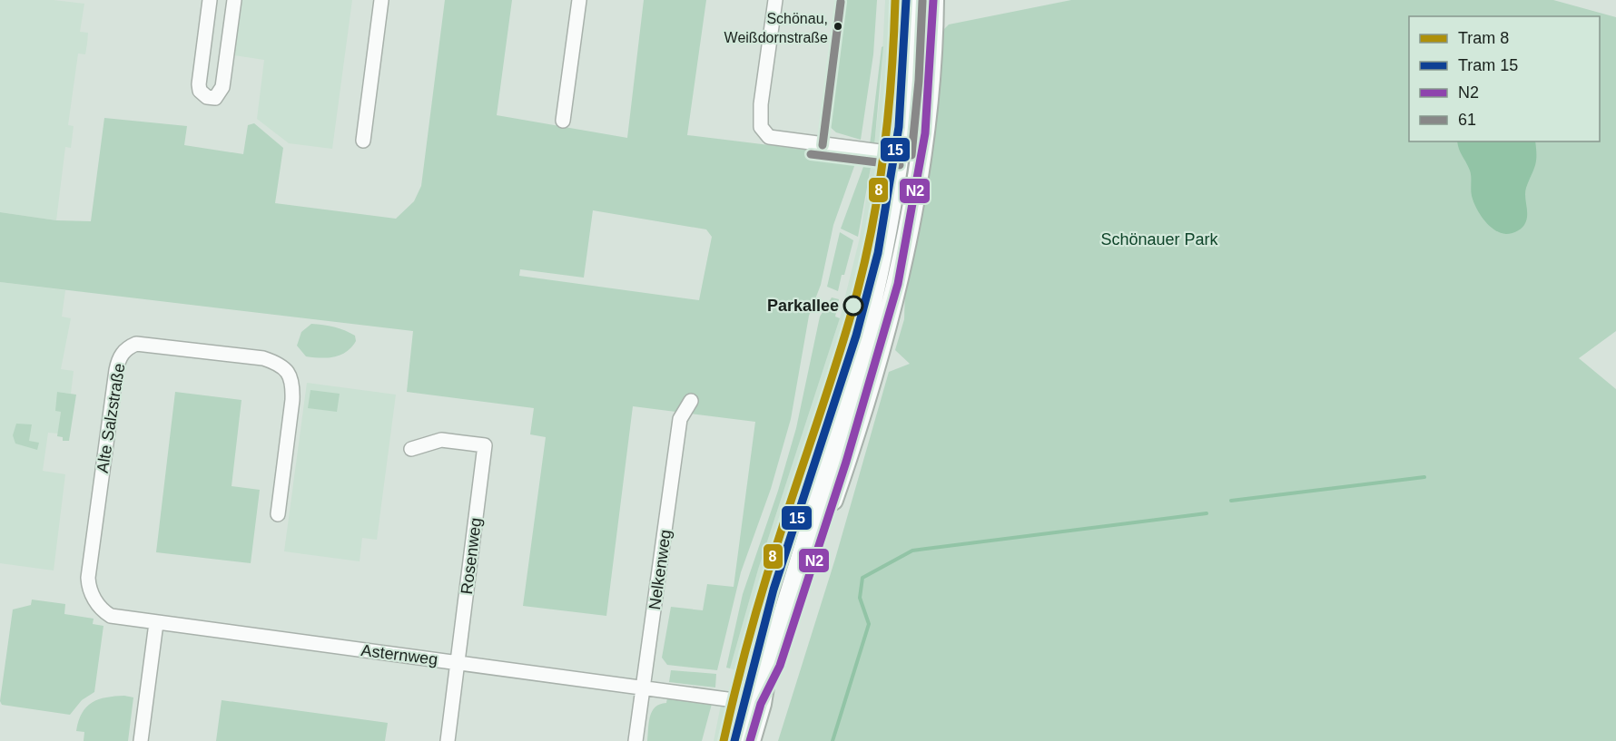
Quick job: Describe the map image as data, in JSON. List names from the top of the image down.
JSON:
{
  "streets": {
    "street": [
      "Alte Salzstraße",
      "Rosenweg",
      "Nelkenweg",
      "Asternweg"
    ]
  },
  "crossings": [
    ["Alte Salzstraße", "Asternweg"],
    ["Rosenweg", "Asternweg"],
    ["Nelkenweg", "Asternweg"]
  ],
  "parks": ["Schönauer Park"],
  "places": ["Schönau, Weißdornstraße", "Parkallee"],
  "lines": [
    "tram line 8",
    "tram line 15",
    "transit line N2",
    "transit line 61"
  ],
  "legend": [
    "Tram 8",
    "Tram 15",
    "N2",
    "61"
  ]
}
